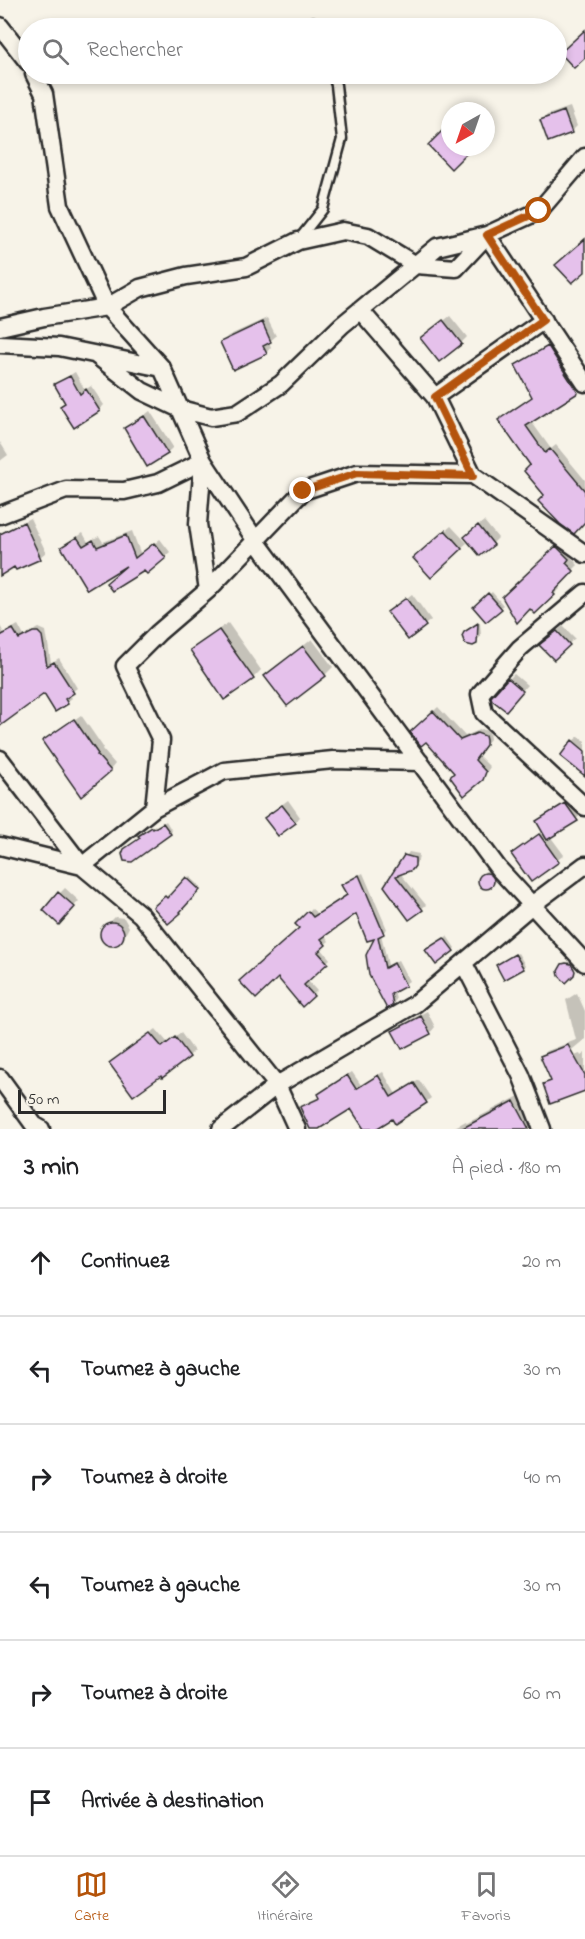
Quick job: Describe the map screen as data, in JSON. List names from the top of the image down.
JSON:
{
  "scale_bar": "50 m",
  "north": "bottom left",
  "page": {
    "search": "Rechercher",
    "scale": "50 m",
    "heading": ["3 min", "À pied · 180 m"],
    "list": [
      ["Continuez", "20 m"],
      ["Tournez à gauche", "30 m"],
      ["Tournez à droite", "40 m"],
      ["Tournez à gauche", "30 m"],
      ["Tournez à droite", "60 m"],
      "Arrivée à destination"
    ],
    "nav": ["Carte", "Itinéraire", "Favoris"]
  }
}
